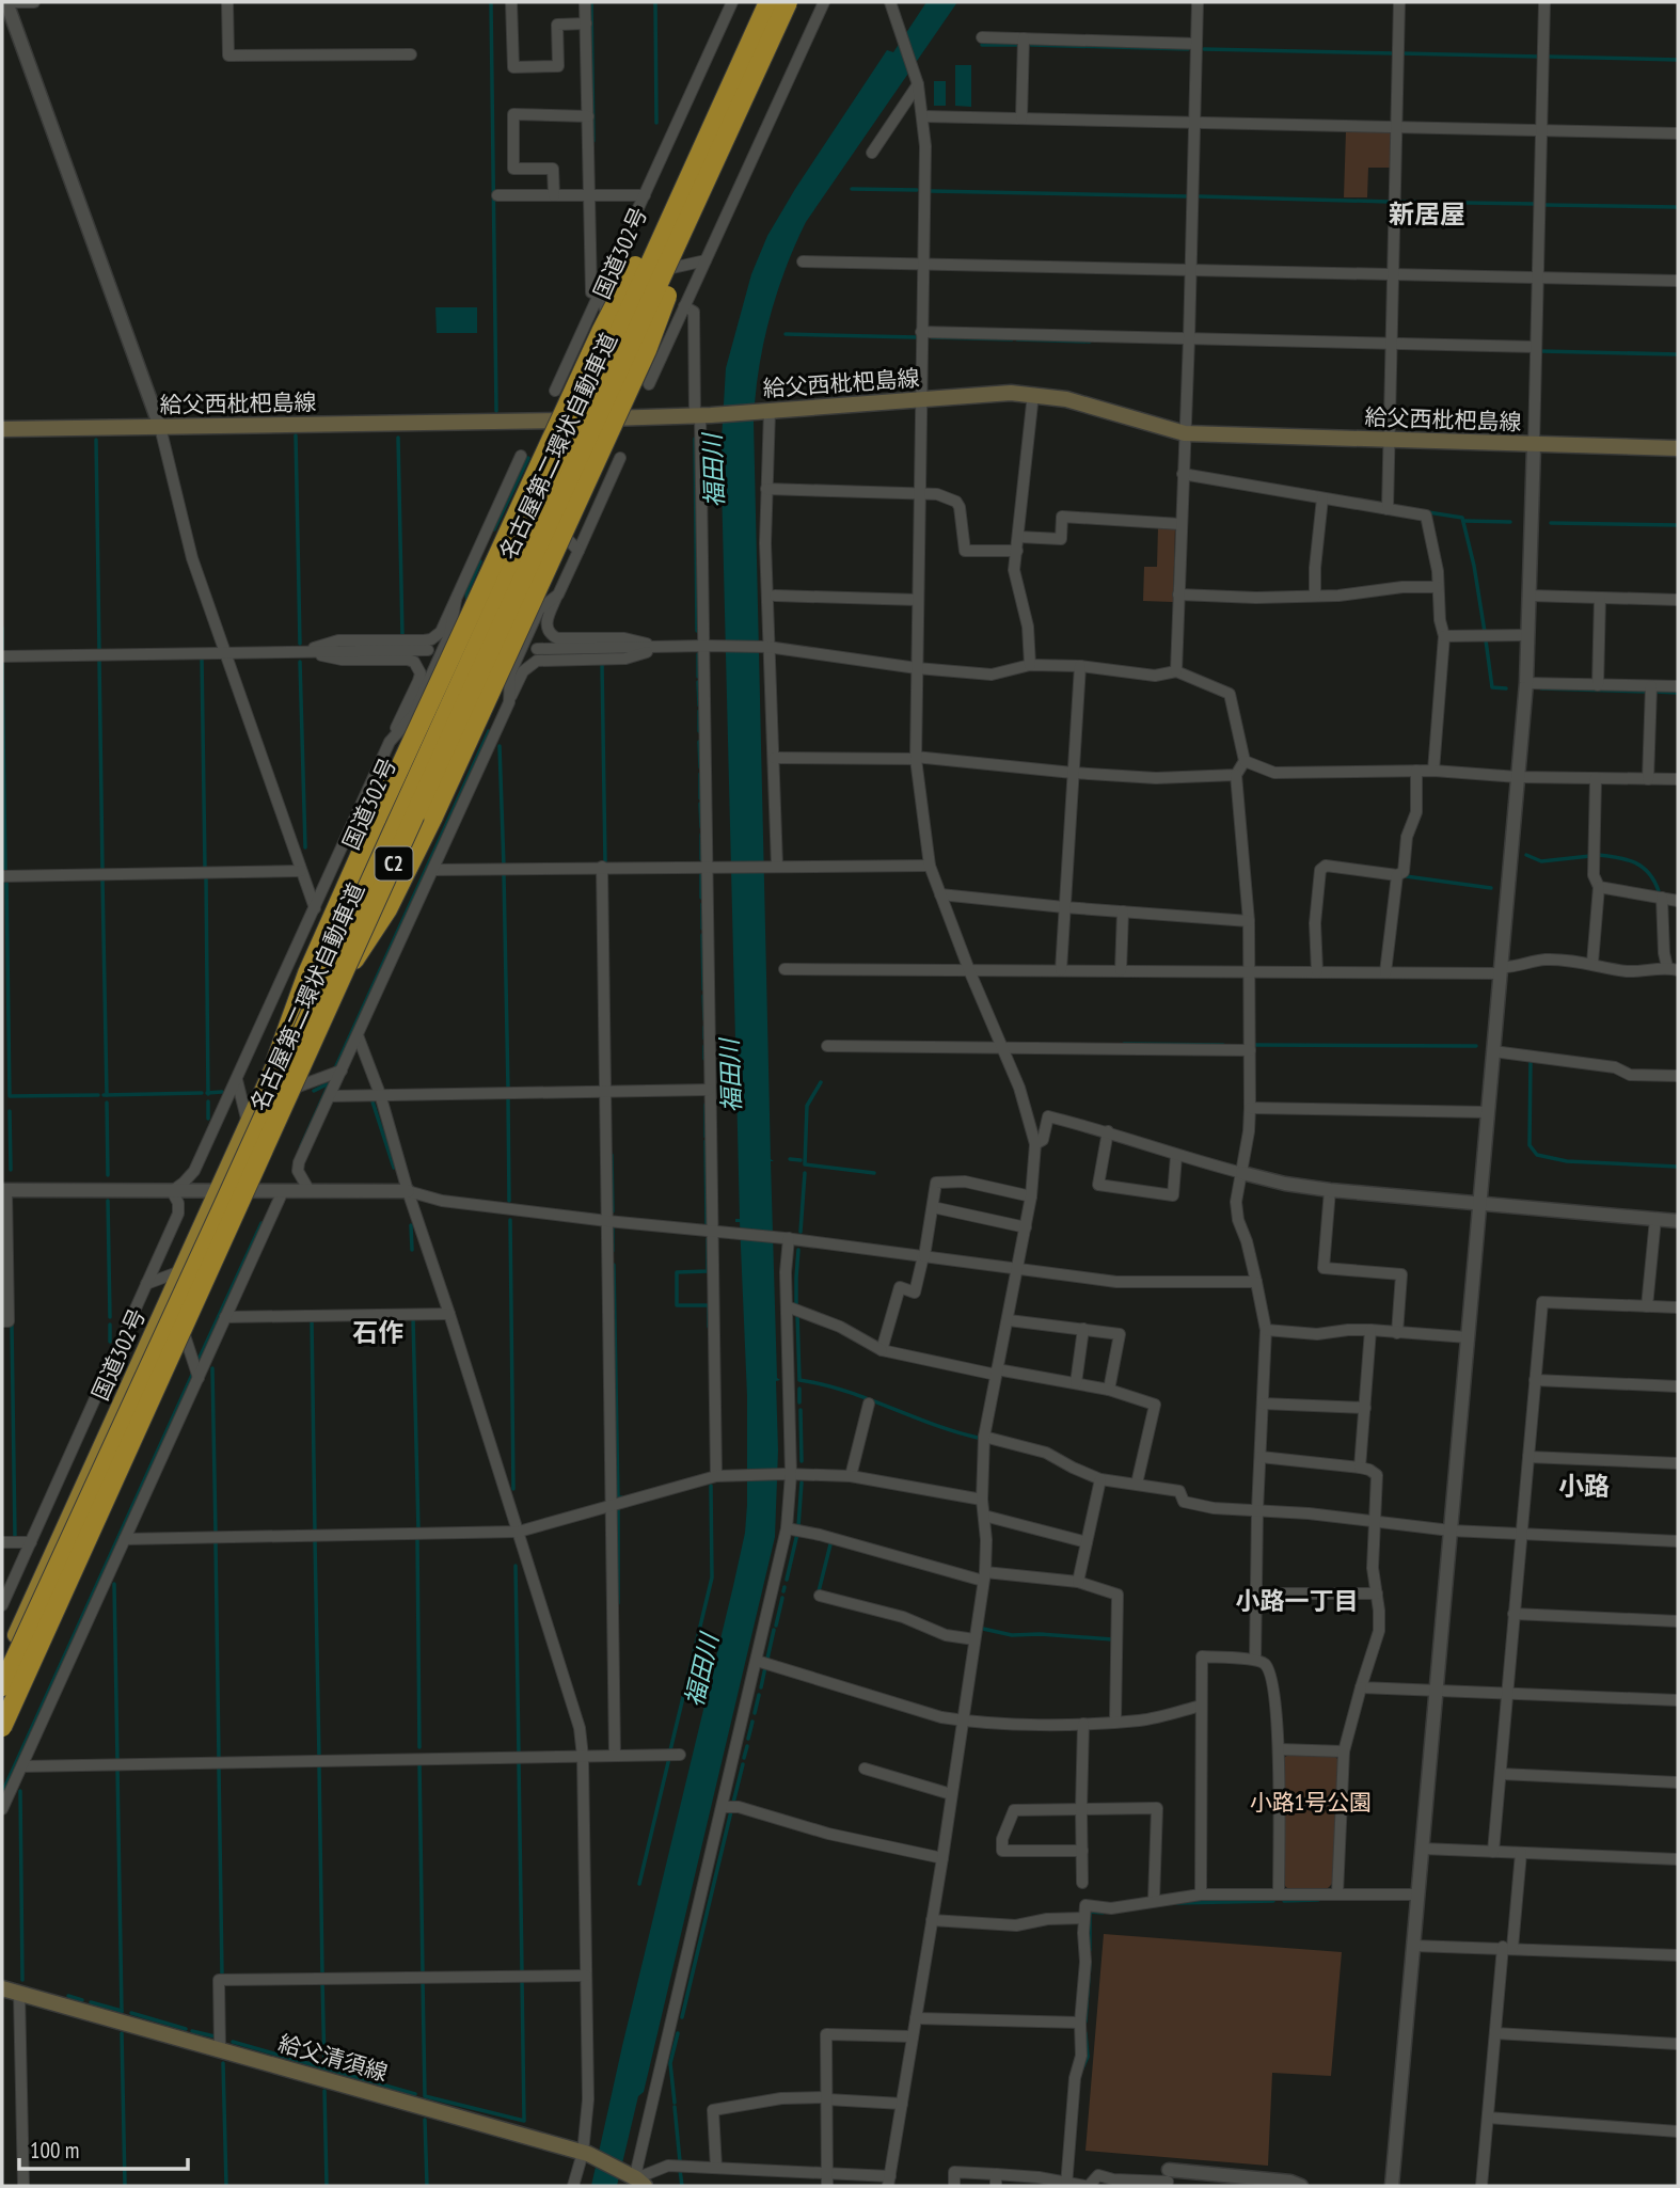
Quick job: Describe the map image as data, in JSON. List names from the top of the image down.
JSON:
{
  "streets": {
    "highway": ["国道302号", "名古屋第二環状自動車道", "C2"],
    "main road": ["給父西枇杷島線", "給父清須線"]
  },
  "crossings": [
    ["国道302号", "給父西枇杷島線"]
  ],
  "districts": [
    "新居屋",
    "石作",
    "小路",
    "小路一丁目"
  ],
  "water": ["福田川"],
  "parks": ["小路1号公園"],
  "scale_bar": "100 m"
}
